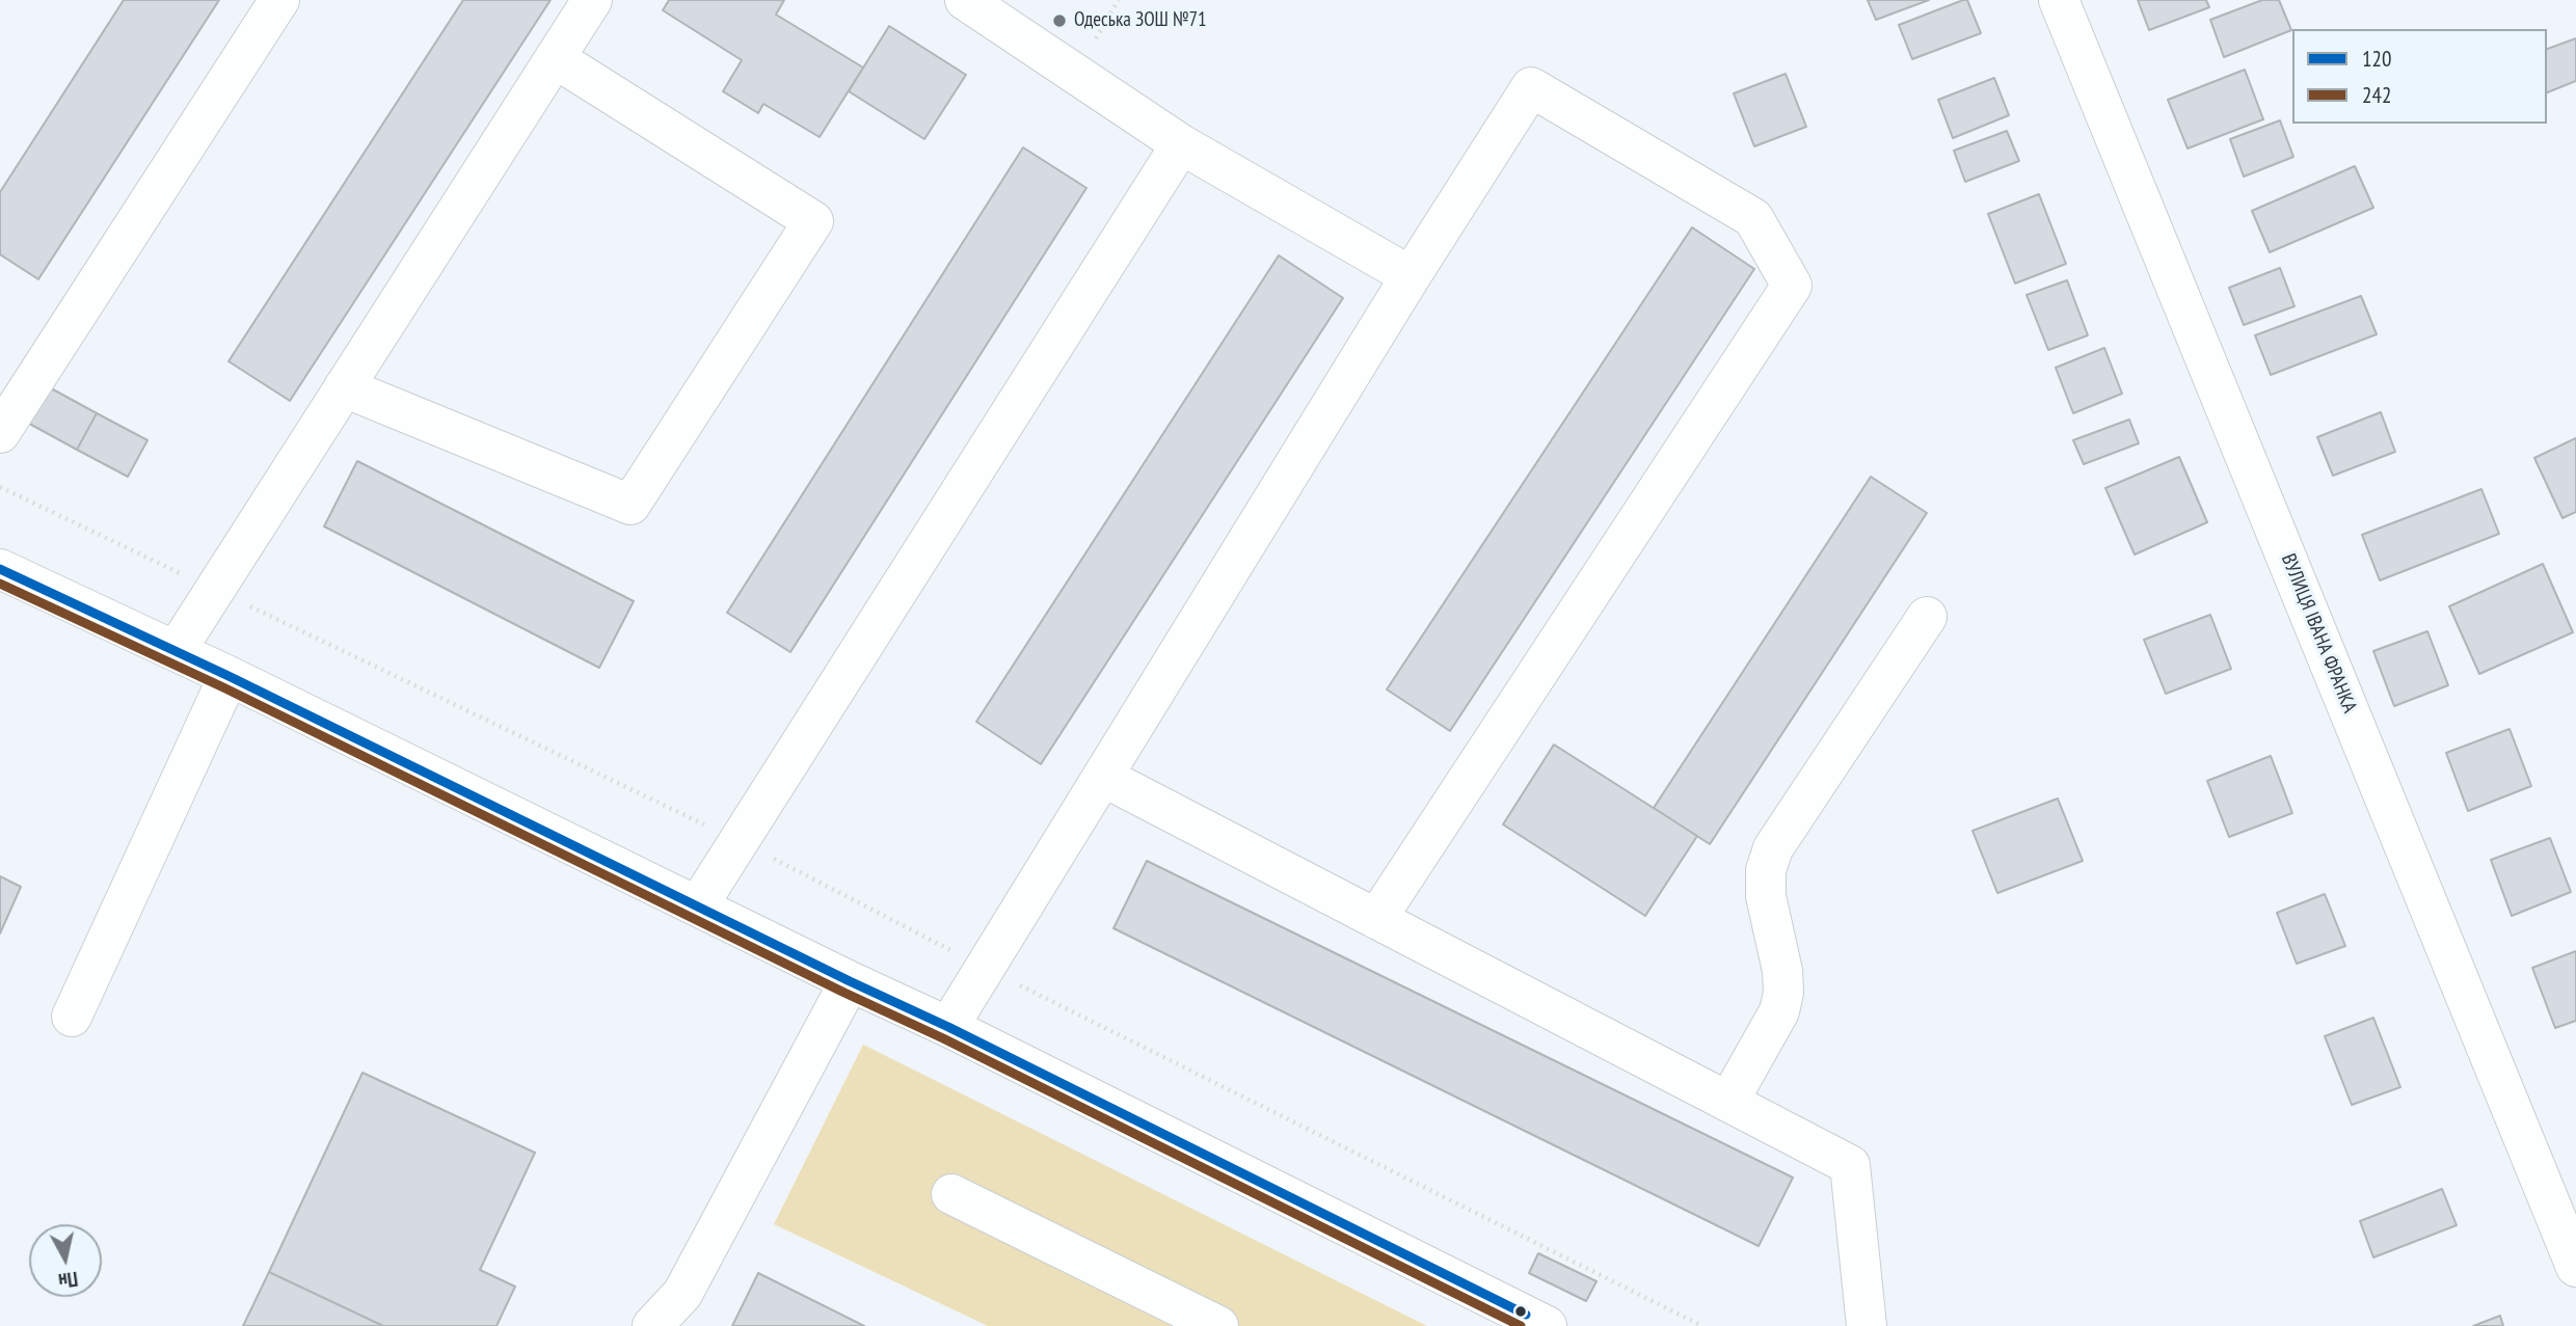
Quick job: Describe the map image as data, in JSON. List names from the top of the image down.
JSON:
{
  "streets": {
    "street": ["ВУЛИЦЯ ІВАНА ФРАНКА"]
  },
  "places": ["Одеська ЗОШ №71"],
  "lines": ["transit line 120", "transit line 242"],
  "legend": ["120", "242"],
  "north": "bottom"
}
